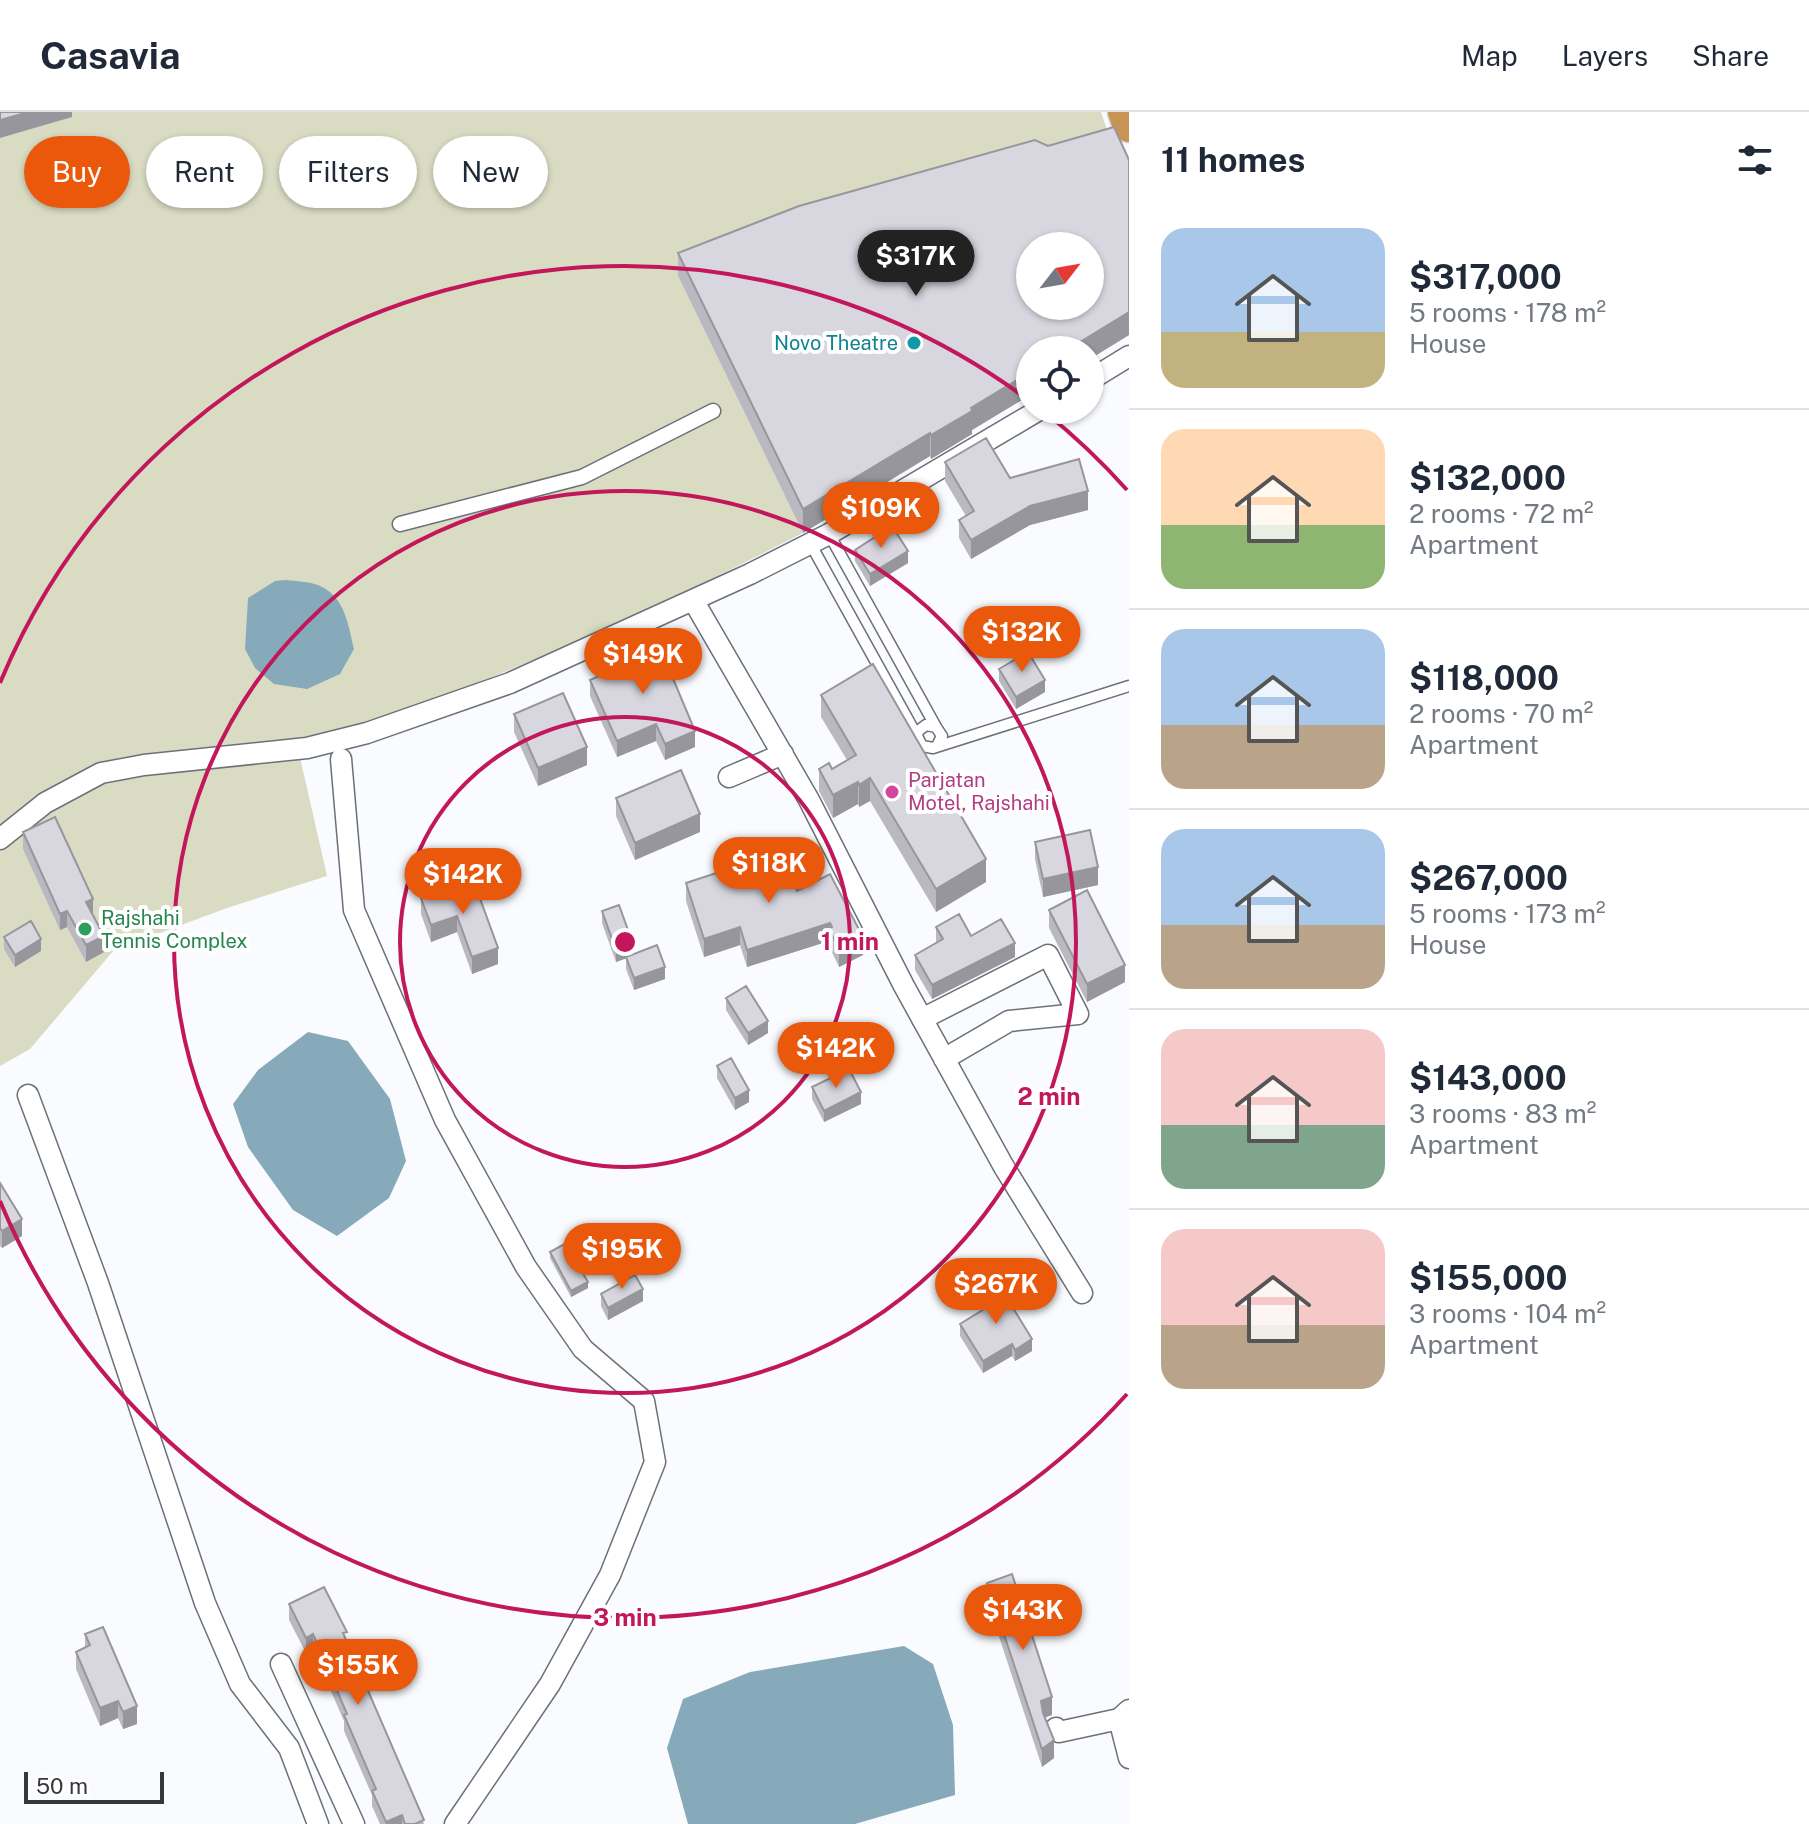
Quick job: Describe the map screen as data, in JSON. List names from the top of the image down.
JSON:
{
  "places": ["Novo Theatre", "Parjatan Motel, Rajshahi", "Rajshahi Tennis Complex"],
  "scale_bar": "50 m",
  "north": "top right",
  "page": {
    "header": "Casavia",
    "nav": ["Map", "Layers", "Share"],
    "heading": "11 homes",
    "chip": [
      "Buy",
      "Rent",
      "Filters",
      "New"
    ],
    "list": [
      {
        "name": "$317,000",
        "note": "5 rooms · 178 m² · House"
      },
      {
        "name": "$132,000",
        "note": "2 rooms · 72 m² · Apartment"
      },
      {
        "name": "$118,000",
        "note": "2 rooms · 70 m² · Apartment"
      },
      {
        "name": "$267,000",
        "note": "5 rooms · 173 m² · House"
      },
      {
        "name": "$143,000",
        "note": "3 rooms · 83 m² · Apartment"
      },
      {
        "name": "$155,000",
        "note": "3 rooms · 104 m² · Apartment"
      }
    ],
    "price": [
      "$317K",
      "$109K",
      "$132K",
      "$149K",
      "$118K",
      "$142K",
      "$142K",
      "$195K",
      "$267K",
      "$143K",
      "$155K"
    ],
    "scale": "50 m"
  },
  "rings": ["1 min", "2 min", "3 min"]
}
